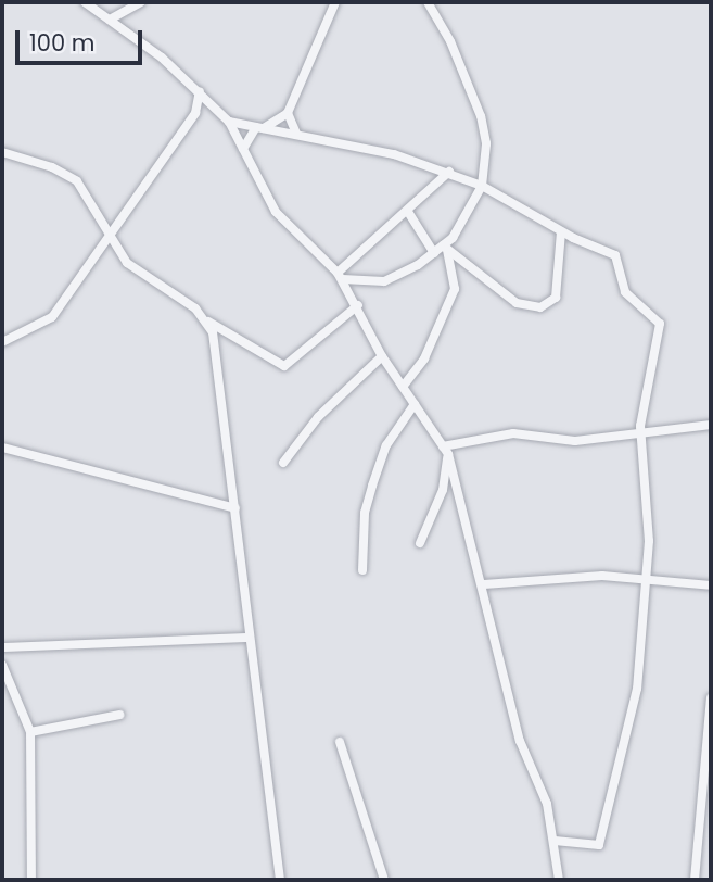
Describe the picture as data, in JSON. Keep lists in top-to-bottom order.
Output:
{
  "scale_bar": "100 m"
}
